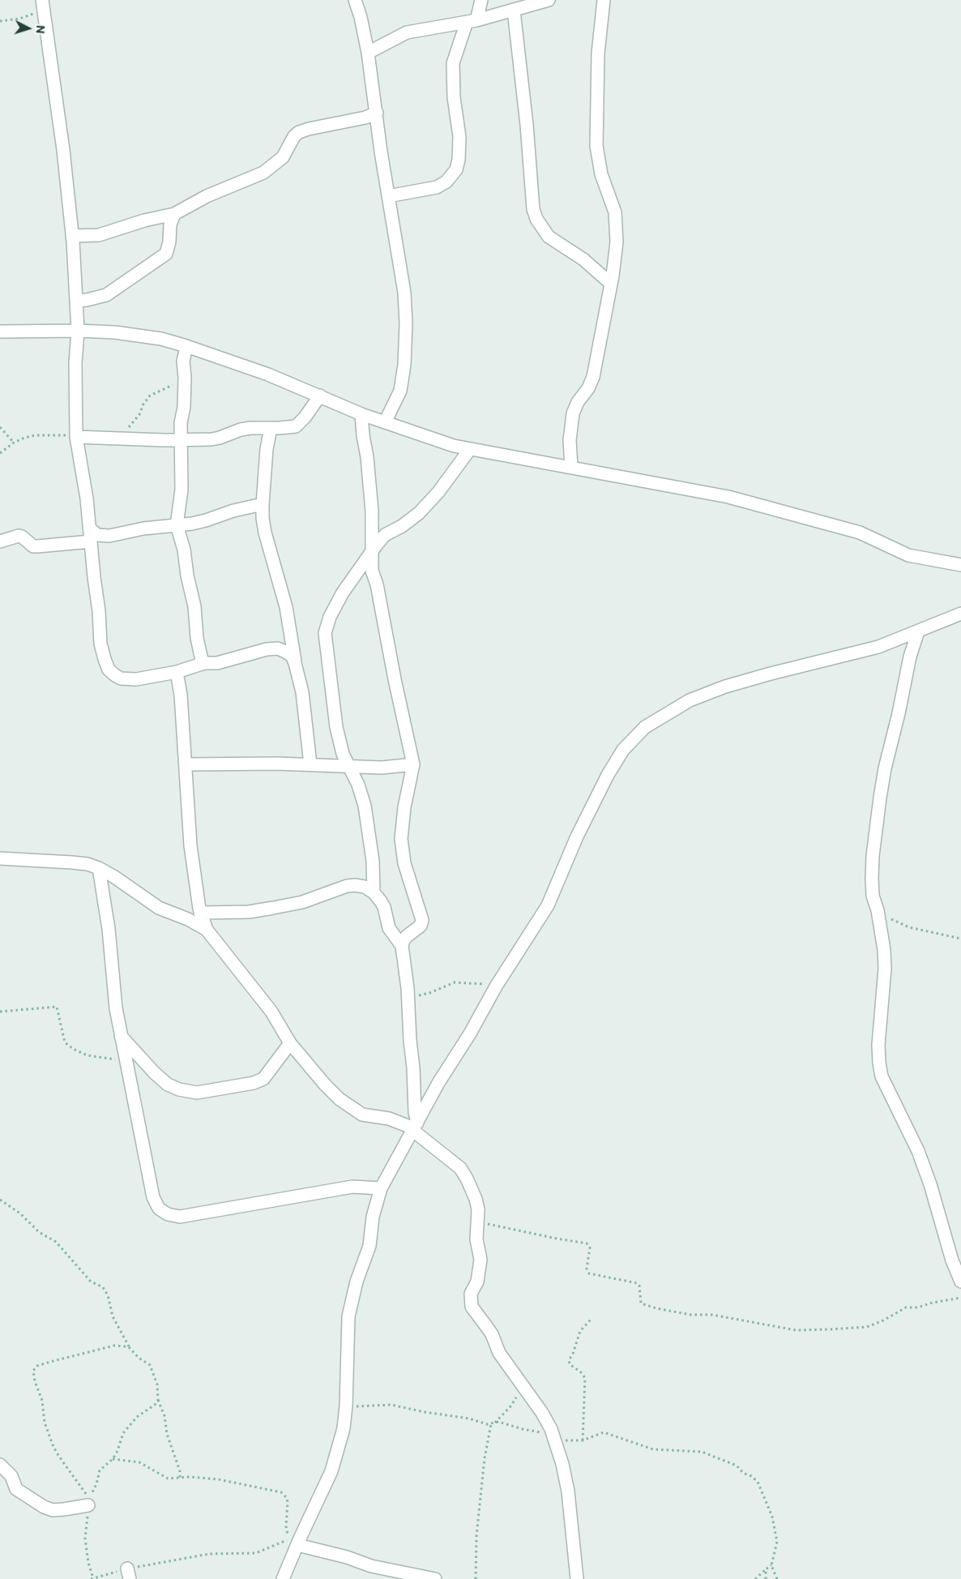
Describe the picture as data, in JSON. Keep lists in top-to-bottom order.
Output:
{
  "north": "right"
}
